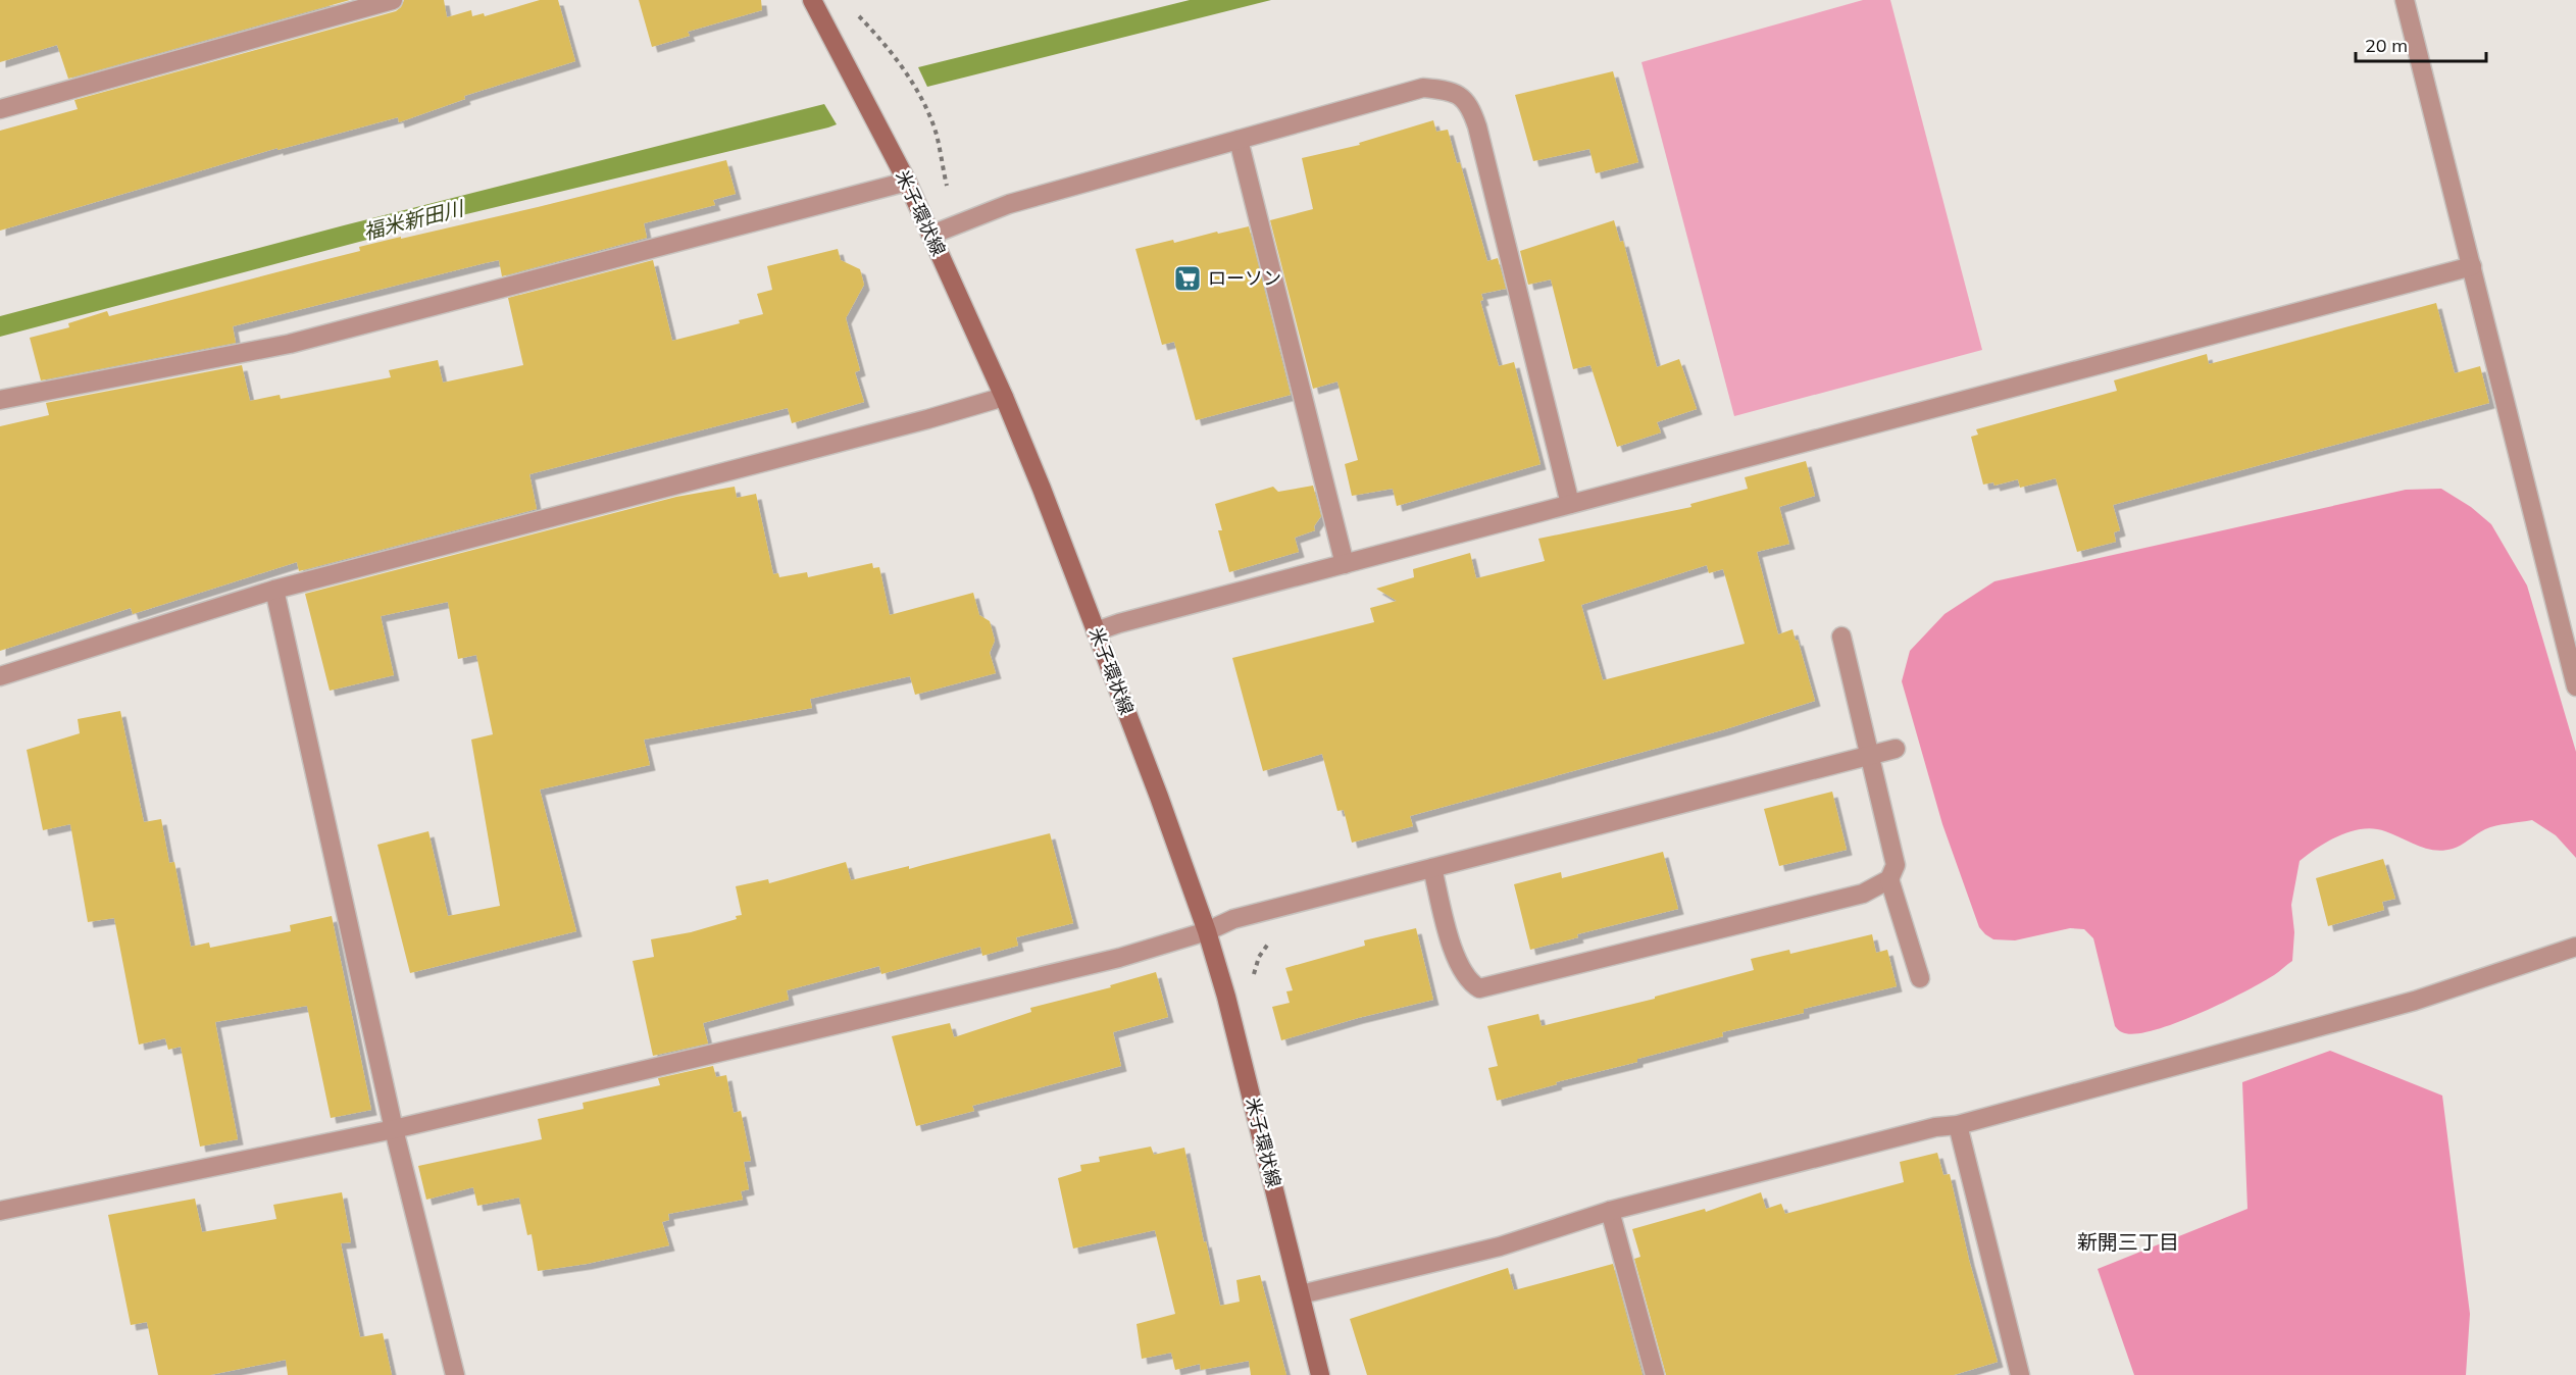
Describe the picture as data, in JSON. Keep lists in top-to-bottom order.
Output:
{
  "streets": {
    "main road": ["米子環状線"]
  },
  "districts": ["新開三丁目"],
  "water": ["福米新田川"],
  "places": {
    "supermarket": ["ローソン"]
  },
  "scale_bar": "20 m"
}
